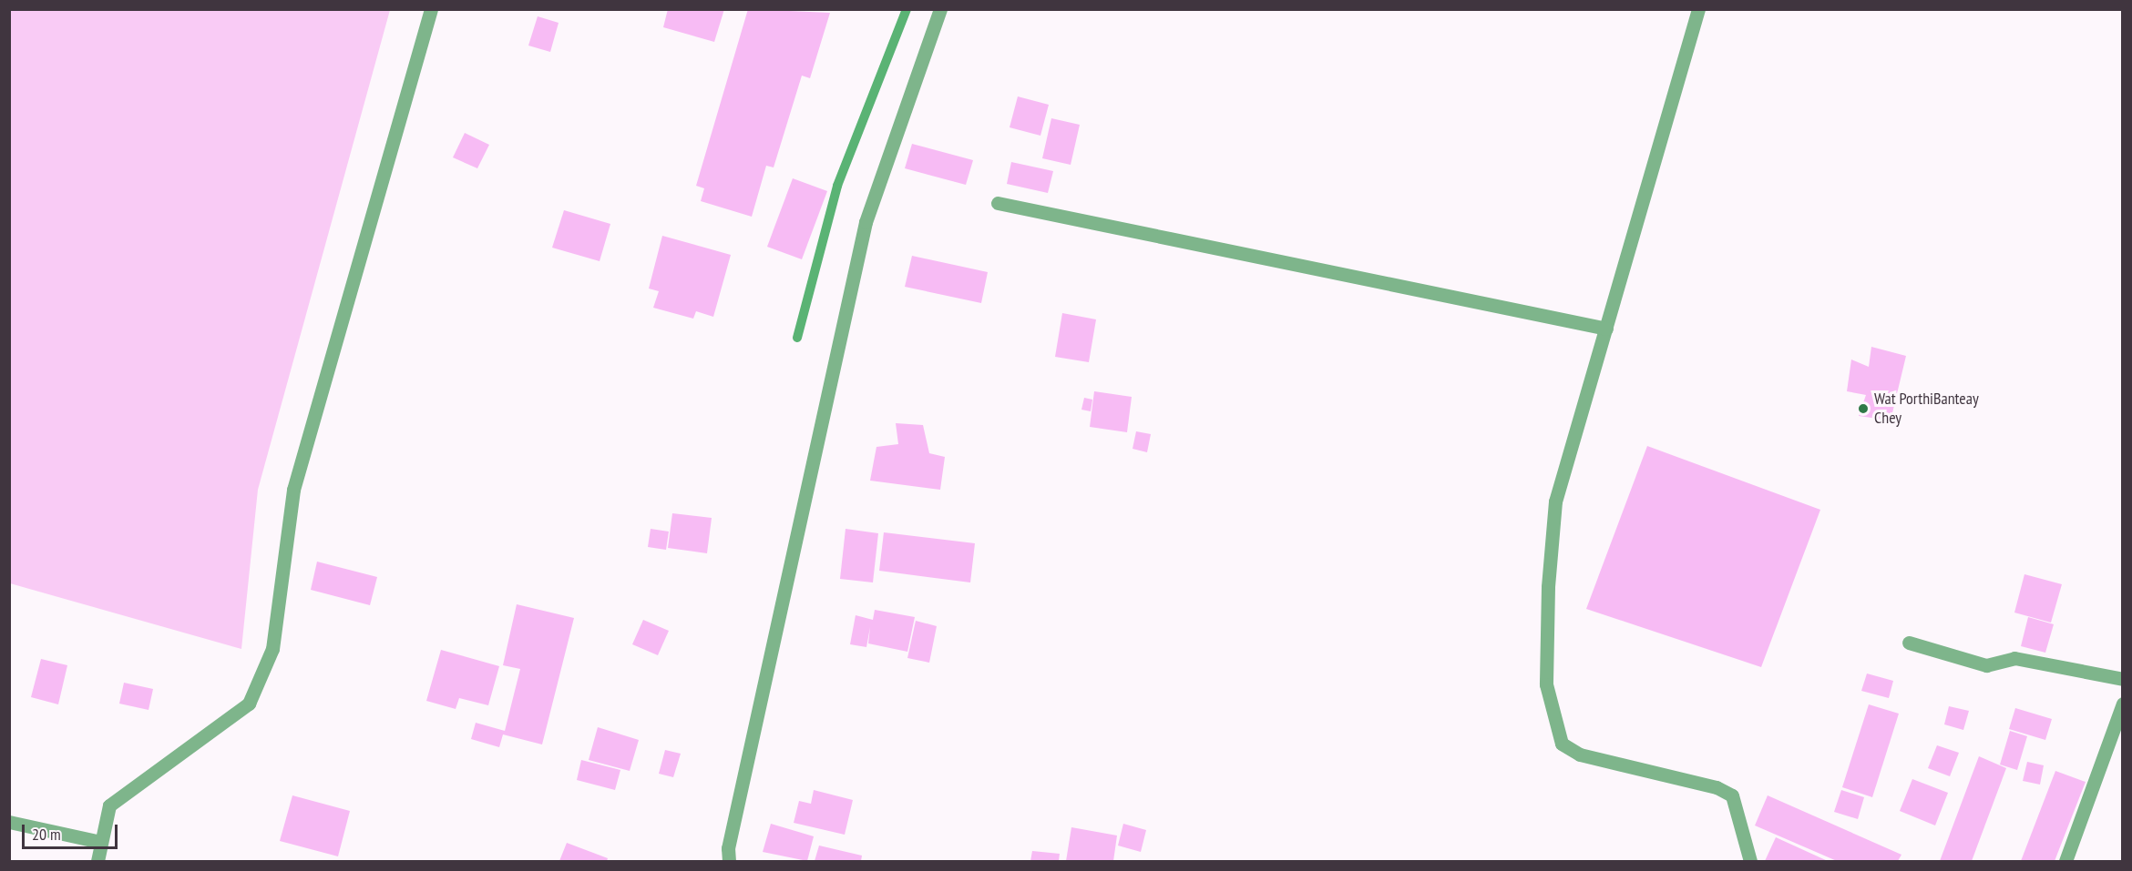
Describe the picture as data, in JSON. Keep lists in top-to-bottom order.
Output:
{
  "places": ["Wat PorthiBanteay Chey"],
  "scale_bar": "20 m"
}
